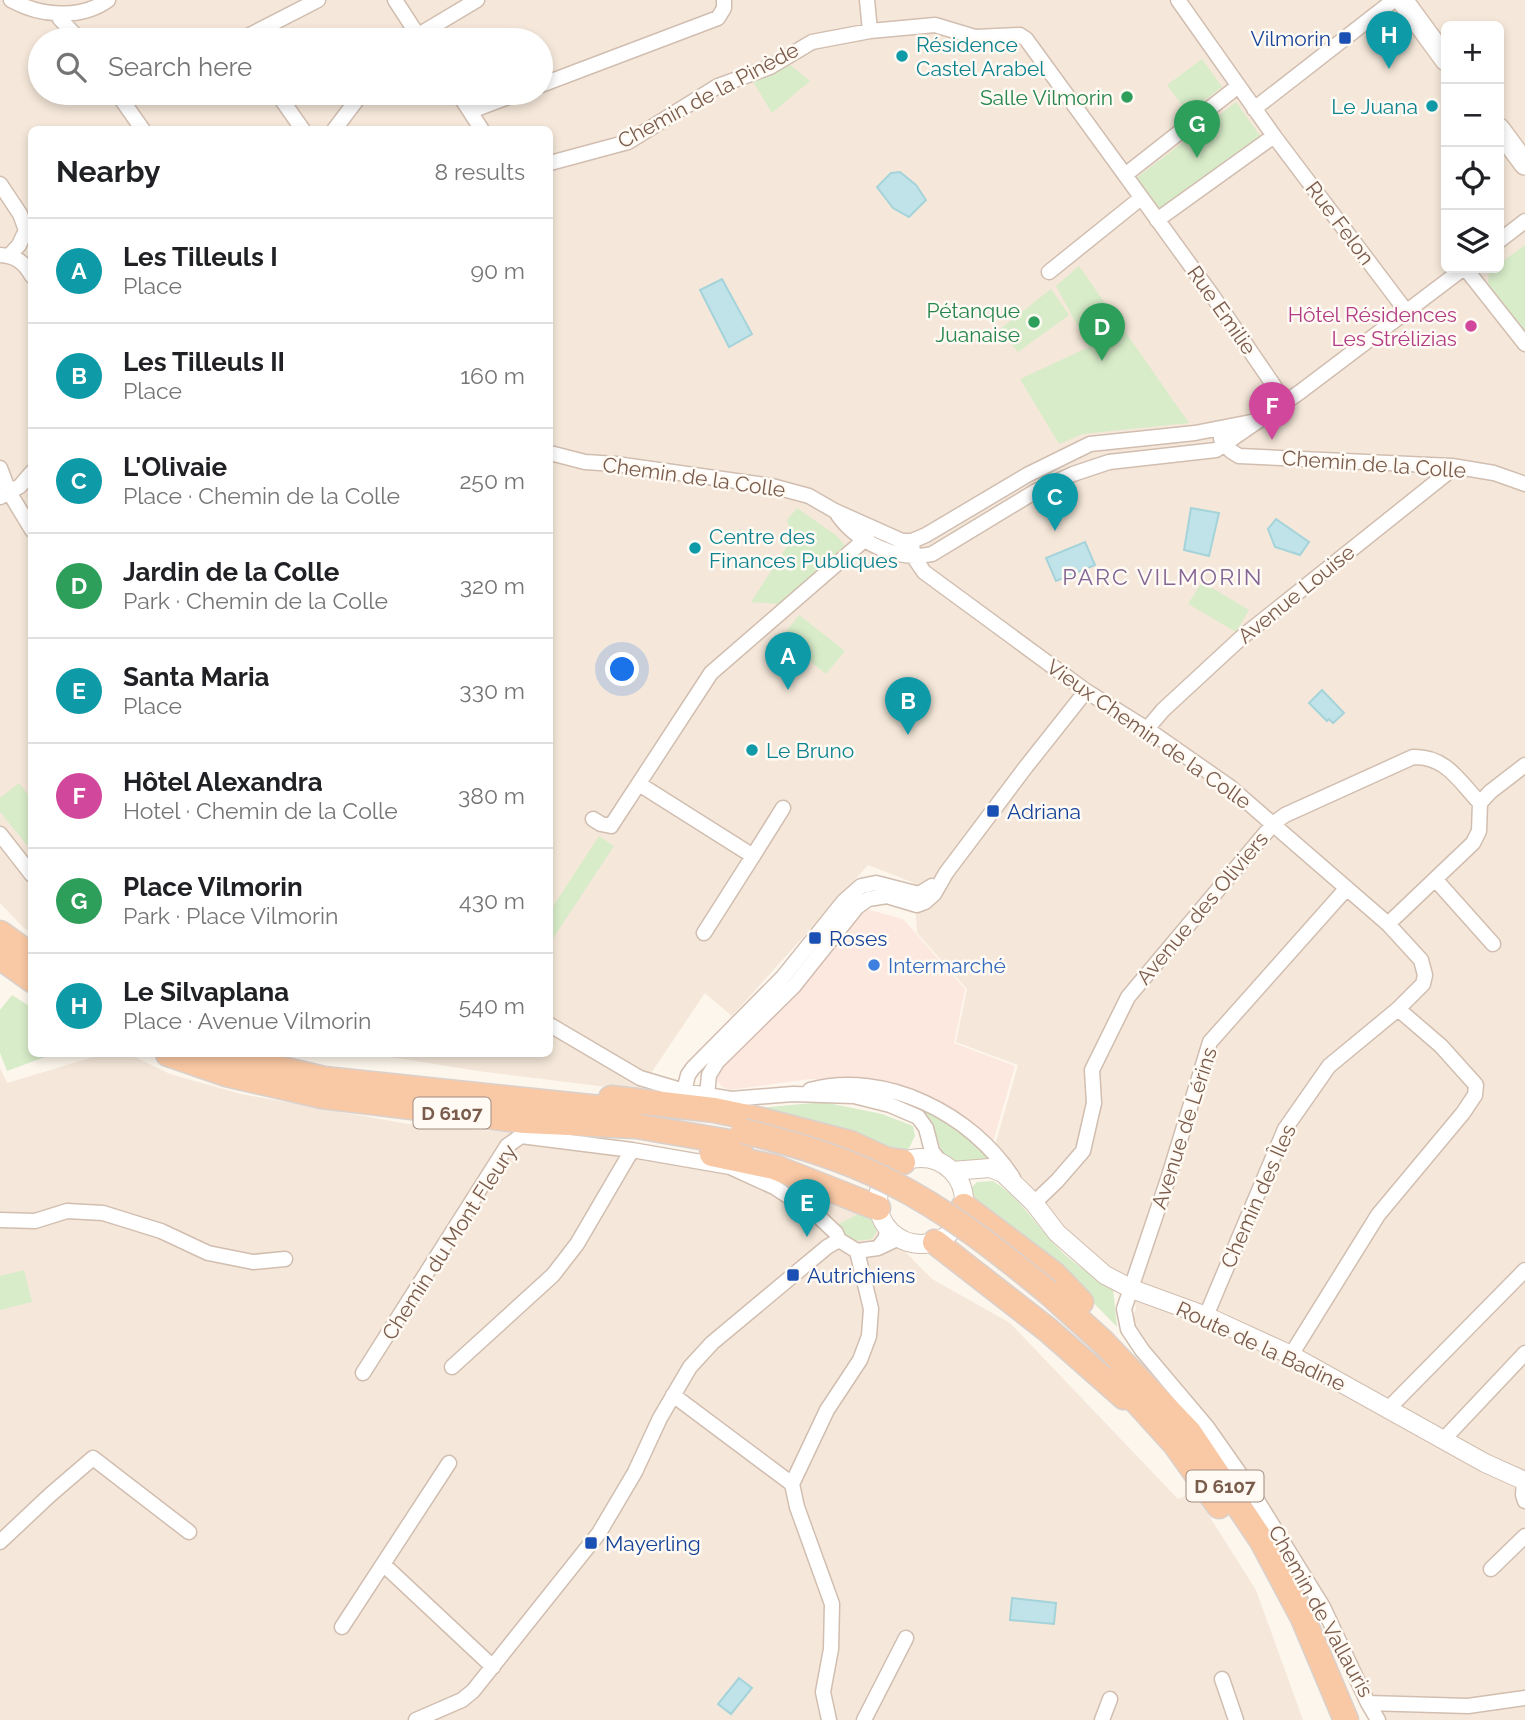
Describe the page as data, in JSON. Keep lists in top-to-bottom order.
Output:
{
  "streets": {
    "highway": ["D 6107"],
    "street": [
      "Chemin de la Pinède",
      "Rue Felon",
      "Rue Emilie",
      "Chemin de la Colle",
      "Avenue Louise",
      "Vieux Chemin de la Colle",
      "Avenue des Oliviers",
      "Avenue de Lérins",
      "Chemin des Îles",
      "Chemin du Mont Fleury",
      "Route de la Badine",
      "Chemin de Vallauris"
    ]
  },
  "crossings": [
    ["Chemin de la Pinède", "Rue Emilie"],
    ["Chemin de la Colle", "Avenue Louise"],
    ["Chemin de la Colle", "Vieux Chemin de la Colle"],
    ["Avenue Louise", "Vieux Chemin de la Colle"],
    ["Vieux Chemin de la Colle", "Avenue des Oliviers"],
    ["Vieux Chemin de la Colle", "Avenue de Lérins"],
    ["Vieux Chemin de la Colle", "Chemin des Îles"],
    ["Avenue des Oliviers", "Route de la Badine"],
    ["Avenue de Lérins", "Route de la Badine"],
    ["Avenue de Lérins", "Chemin de Vallauris"],
    ["Chemin des Îles", "Route de la Badine"],
    ["Route de la Badine", "Chemin de Vallauris"]
  ],
  "districts": ["PARC VILMORIN"],
  "places": {
    "transit": [
      "Vilmorin",
      "Adriana",
      "Roses",
      "Autrichiens",
      "Mayerling"
    ],
    "other": [
      "Résidence Castel Arabel",
      "Salle Vilmorin",
      "Le Juana",
      "Pétanque Juanaise",
      "Hôtel Résidences Les Strélizias",
      "Centre des Finances Publiques",
      "Le Bruno",
      "Intermarché"
    ]
  },
  "page": {
    "pins": [
      "H",
      "G",
      "D",
      "F",
      "C",
      "A",
      "B",
      "E"
    ],
    "map_buttons": ["+", "−"],
    "search": "Search here",
    "heading": ["Nearby", "8 results"],
    "list": [
      {
        "mark": "A",
        "name": "Les Tilleuls I",
        "note": "Place",
        "value": "90 m"
      },
      {
        "mark": "B",
        "name": "Les Tilleuls II",
        "note": "Place",
        "value": "160 m"
      },
      {
        "mark": "C",
        "name": "L'Olivaie",
        "note": "Place · Chemin de la Colle",
        "value": "250 m"
      },
      {
        "mark": "D",
        "name": "Jardin de la Colle",
        "note": "Park · Chemin de la Colle",
        "value": "320 m"
      },
      {
        "mark": "E",
        "name": "Santa Maria",
        "note": "Place",
        "value": "330 m"
      },
      {
        "mark": "F",
        "name": "Hôtel Alexandra",
        "note": "Hotel · Chemin de la Colle",
        "value": "380 m"
      },
      {
        "mark": "G",
        "name": "Place Vilmorin",
        "note": "Park · Place Vilmorin",
        "value": "430 m"
      },
      {
        "mark": "H",
        "name": "Le Silvaplana",
        "note": "Place · Avenue Vilmorin",
        "value": "540 m"
      }
    ]
  }
}
